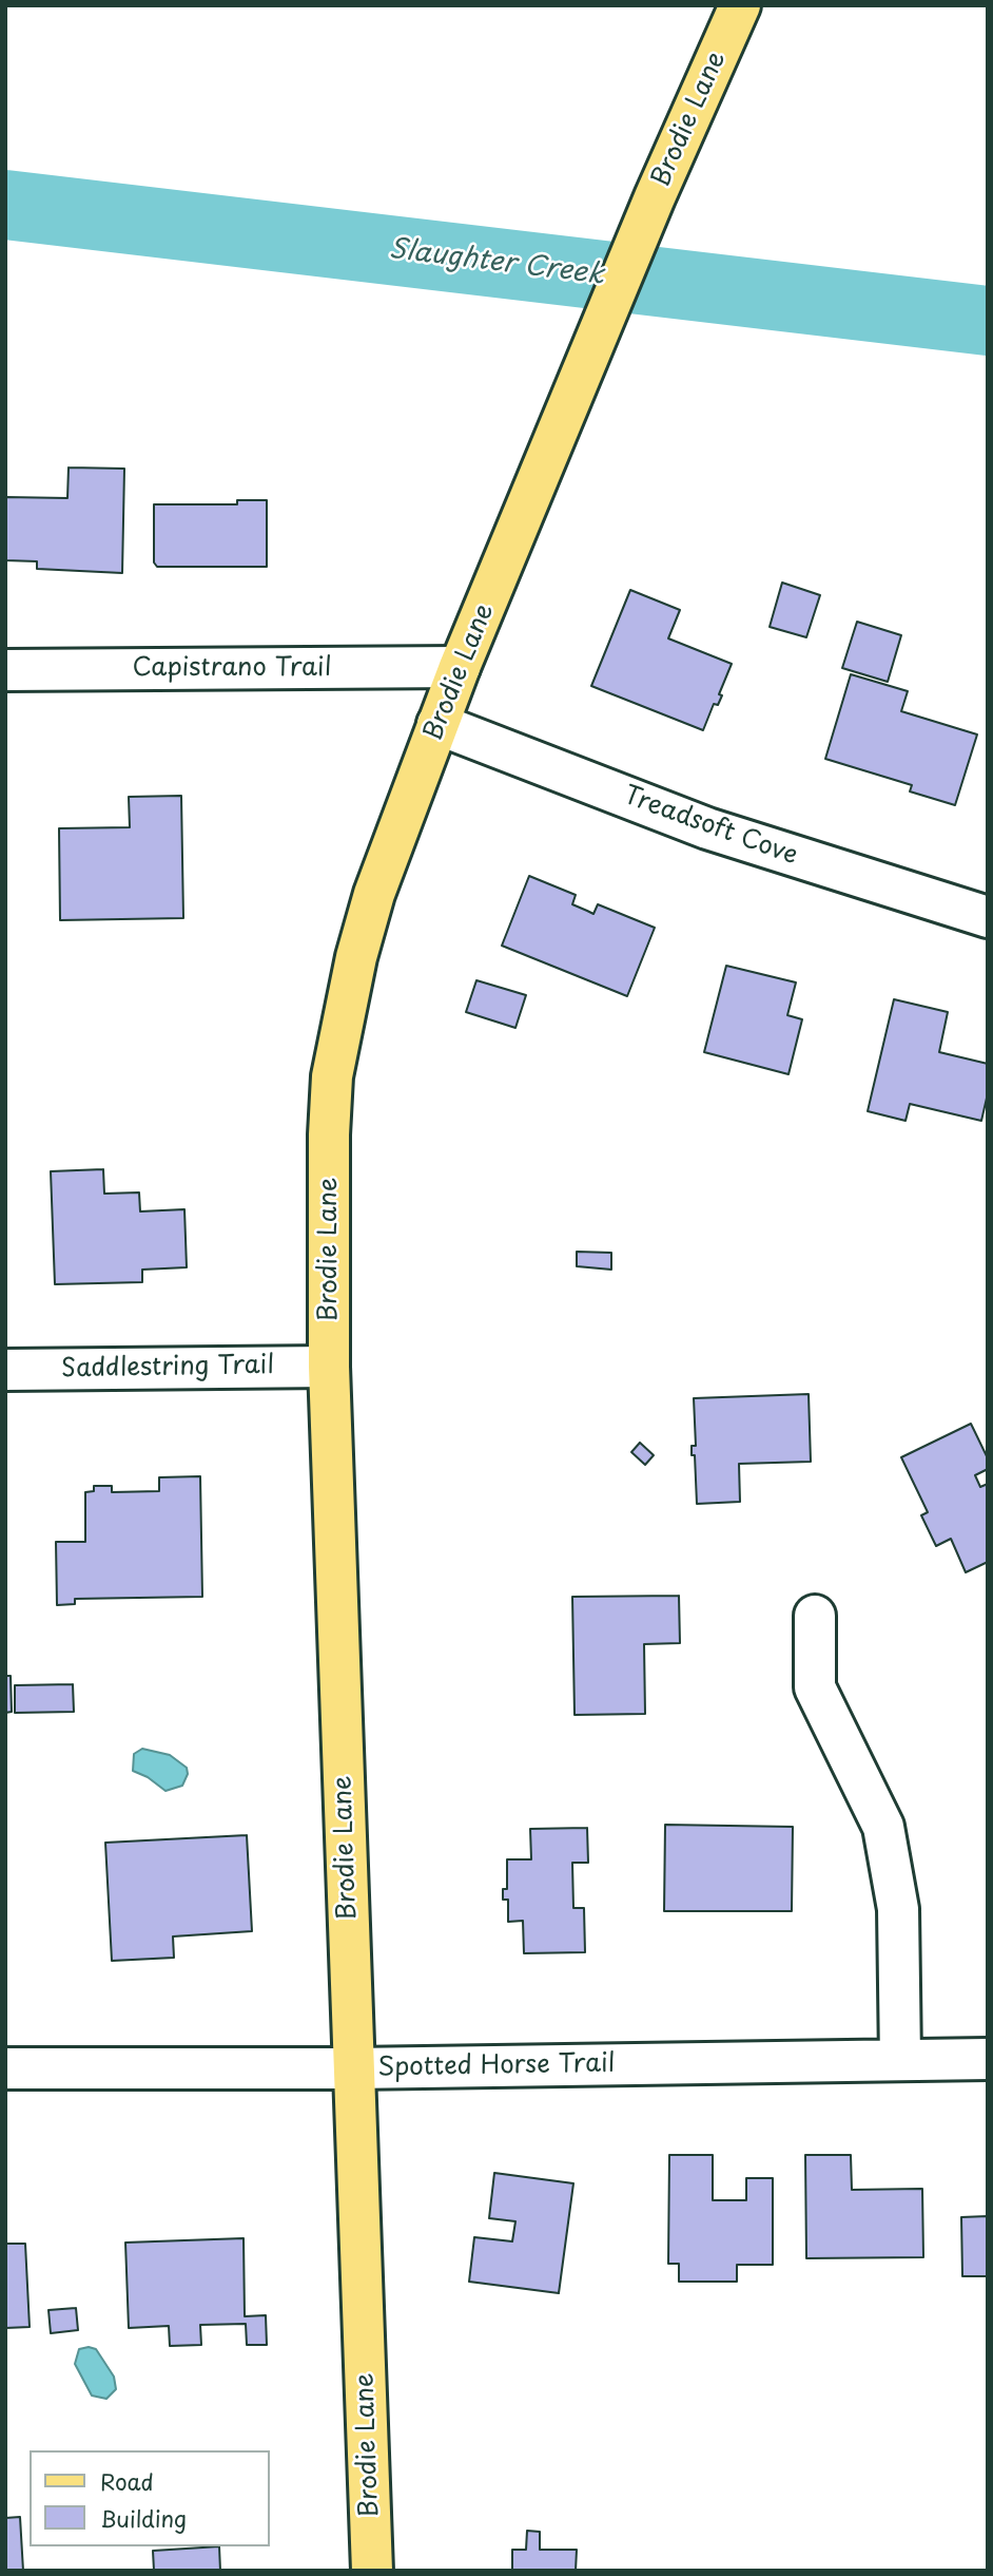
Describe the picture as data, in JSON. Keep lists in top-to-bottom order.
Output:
{
  "streets": {
    "main road": ["Brodie Lane"],
    "street": [
      "Capistrano Trail",
      "Treadsoft Cove",
      "Saddlestring Trail",
      "Spotted Horse Trail"
    ]
  },
  "crossings": [
    ["Brodie Lane", "Capistrano Trail"],
    ["Brodie Lane", "Treadsoft Cove"],
    ["Brodie Lane", "Saddlestring Trail"],
    ["Brodie Lane", "Spotted Horse Trail"]
  ],
  "water": ["Slaughter Creek"],
  "legend": ["Road", "Building"]
}
